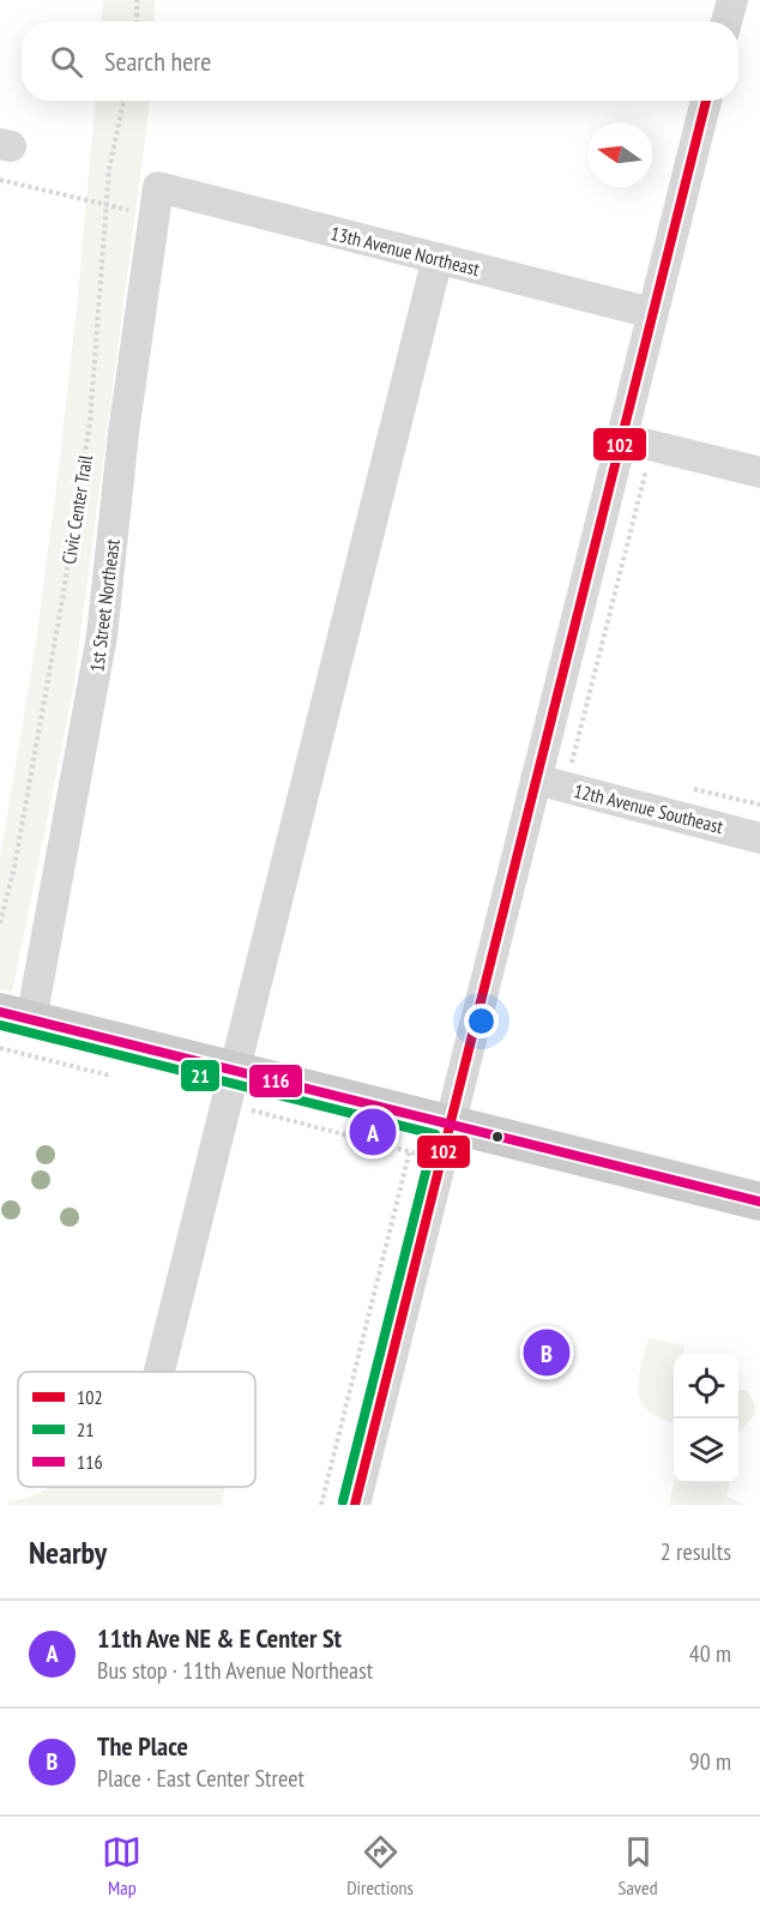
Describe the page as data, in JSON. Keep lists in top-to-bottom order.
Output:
{
  "streets": {
    "street": ["13th Avenue Northeast", "1st Street Northeast", "12th Avenue Southeast"],
    "path": ["Civic Center Trail"]
  },
  "crossings": [
    ["13th Avenue Northeast", "1st Street Northeast"]
  ],
  "lines": ["transit line 102", "transit line 116", "transit line 21"],
  "legend": ["102", "21", "116"],
  "north": "left",
  "page": {
    "search": "Search here",
    "pins": ["A", "B"],
    "heading": ["Nearby", "2 results"],
    "list": [
      {
        "mark": "A",
        "name": "11th Ave NE & E Center St",
        "note": "Bus stop · 11th Avenue Northeast",
        "value": "40 m"
      },
      {
        "mark": "B",
        "name": "The Place",
        "note": "Place · East Center Street",
        "value": "90 m"
      }
    ],
    "nav": ["Map", "Directions", "Saved"]
  }
}
